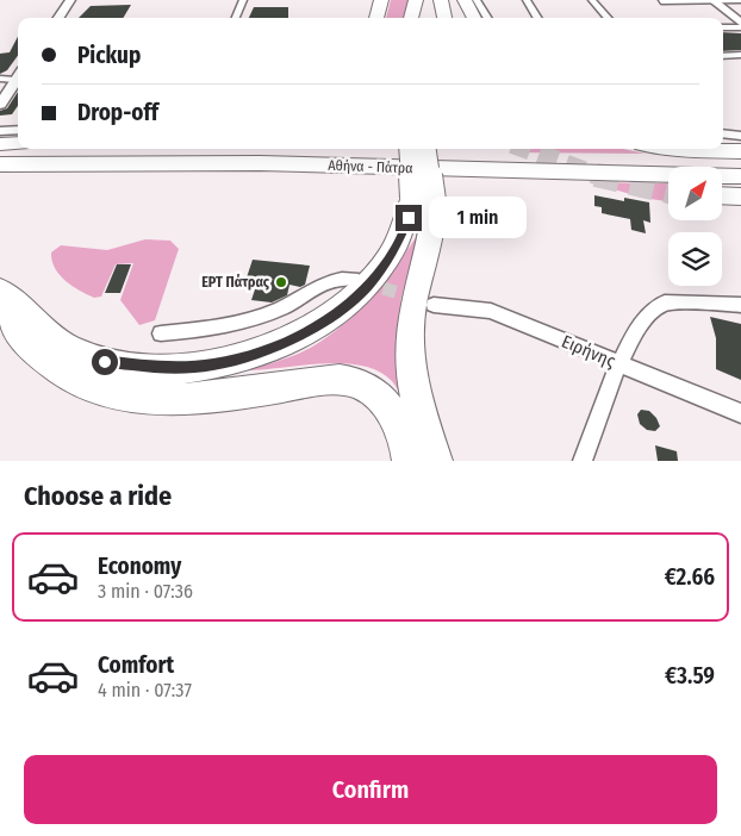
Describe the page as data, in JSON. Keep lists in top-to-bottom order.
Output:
{
  "streets": {
    "highway": ["Αθήνα - Πάτρα"],
    "street": ["Ειρήνης"]
  },
  "places": ["ΕΡΤ Πάτρας"],
  "north": "top right",
  "page": {
    "banner": ["Pickup", "Drop-off"],
    "bubble": "1 min",
    "heading": "Choose a ride",
    "list": [
      {
        "name": "Economy",
        "note": "3 min · 07:36",
        "value": "€2.66"
      },
      {
        "name": "Comfort",
        "note": "4 min · 07:37",
        "value": "€3.59"
      }
    ],
    "buttons": "Confirm"
  }
}
